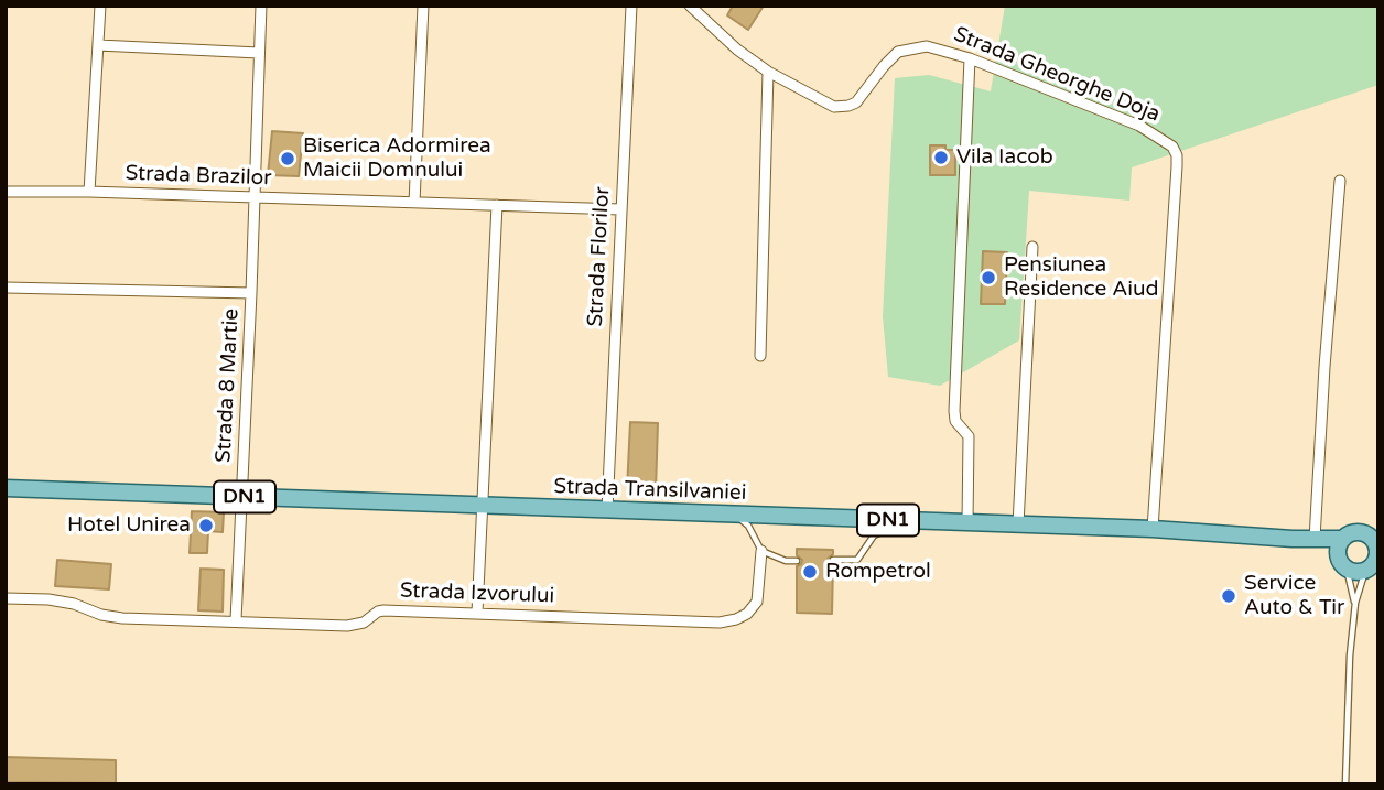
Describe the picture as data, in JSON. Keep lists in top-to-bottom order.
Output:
{
  "streets": {
    "main road": ["Strada Transilvaniei", "DN1"],
    "street": [
      "Strada Gheorghe Doja",
      "Strada Brazilor",
      "Strada Florilor",
      "Strada 8 Martie",
      "Strada Izvorului"
    ]
  },
  "crossings": [
    ["Strada Gheorghe Doja", "Strada Transilvaniei"],
    ["Strada Brazilor", "Strada Florilor"],
    ["Strada Brazilor", "Strada 8 Martie"],
    ["Strada Florilor", "Strada Transilvaniei"],
    ["Strada 8 Martie", "Strada Transilvaniei"],
    ["Strada 8 Martie", "Strada Izvorului"]
  ],
  "places": [
    "Vila Iacob",
    "Biserica Adormirea Maicii Domnului",
    "Pensiunea Residence Aiud",
    "Hotel Unirea",
    "Rompetrol",
    "Service Auto & Tir"
  ]
}
